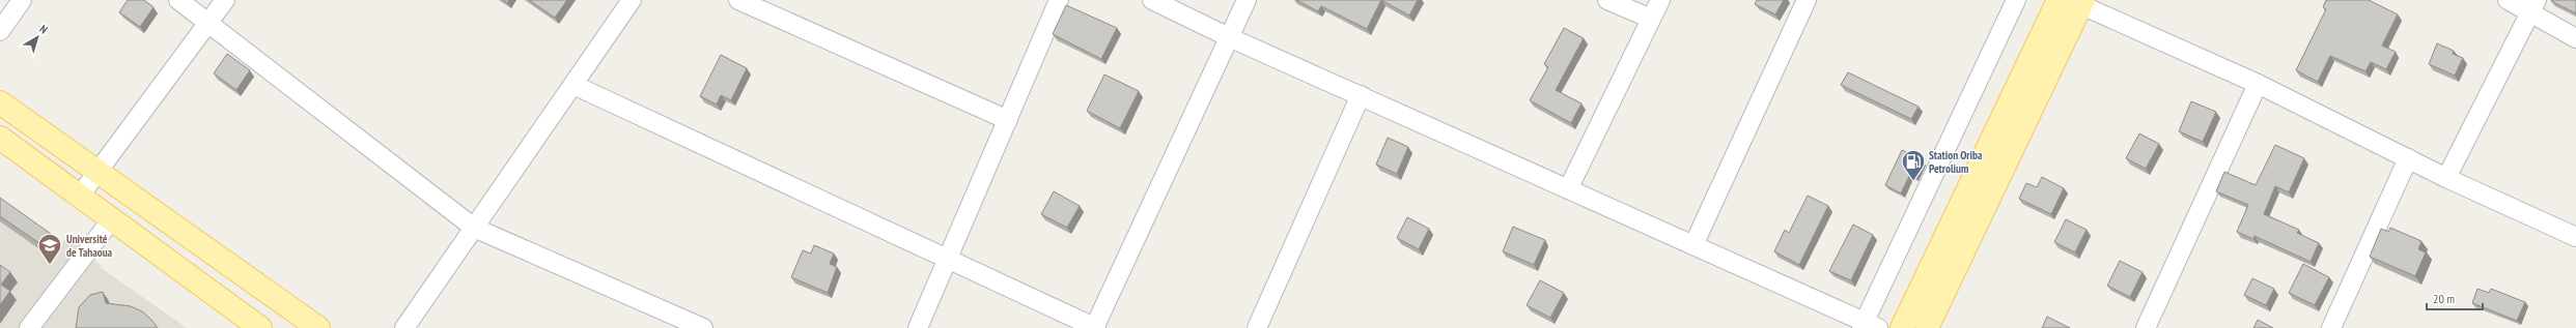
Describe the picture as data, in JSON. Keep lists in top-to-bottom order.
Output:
{
  "places": {
    "fuel station": ["Station Oriba Petrolium"],
    "school or university": ["Université de Tahaoua"]
  },
  "scale_bar": "20 m",
  "north": "top right"
}
